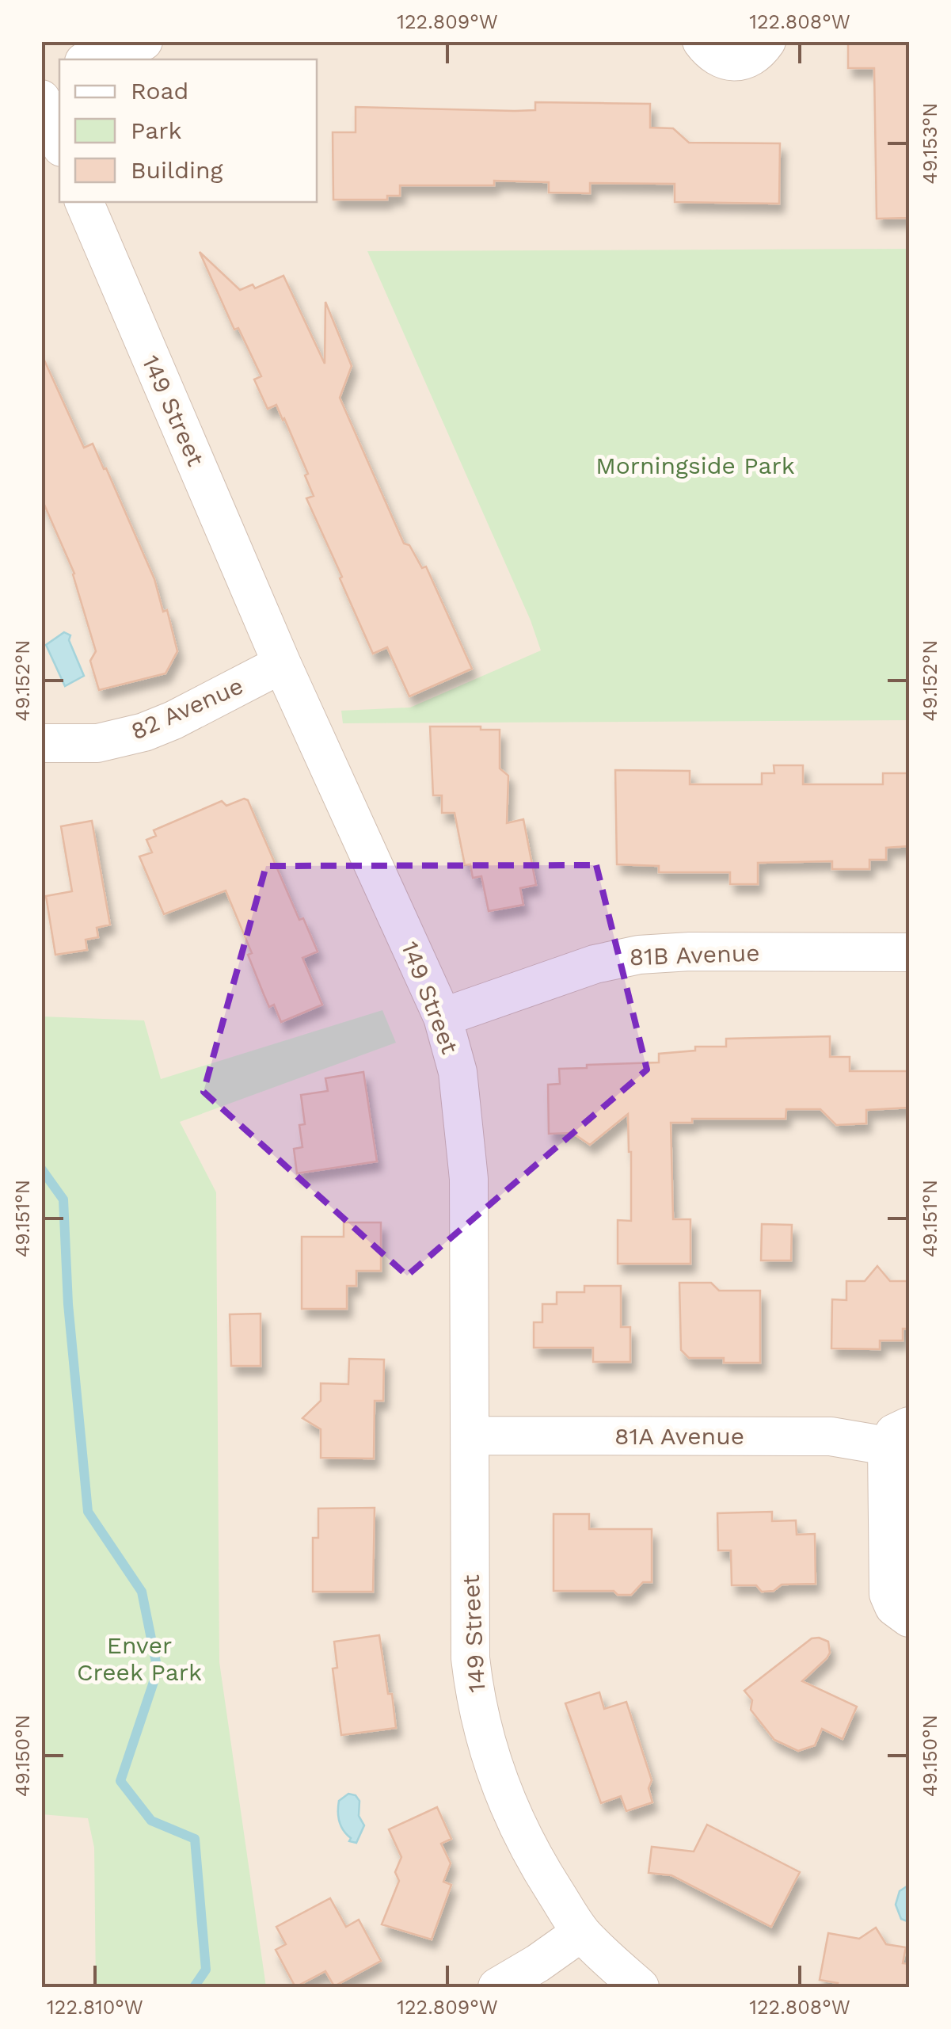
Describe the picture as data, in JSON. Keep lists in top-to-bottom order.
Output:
{
  "streets": {
    "street": [
      "149 Street",
      "82 Avenue",
      "81B Avenue",
      "81A Avenue"
    ]
  },
  "crossings": [
    ["149 Street", "82 Avenue"],
    ["149 Street", "81B Avenue"],
    ["149 Street", "81A Avenue"]
  ],
  "parks": ["Morningside Park", "Enver Creek Park"],
  "legend": ["Road", "Park", "Building"],
  "coordinates": [
    "122.809°W",
    "122.808°W",
    "49.153°N",
    "49.152°N",
    "49.151°N",
    "49.150°N",
    "122.810°W"
  ]
}
